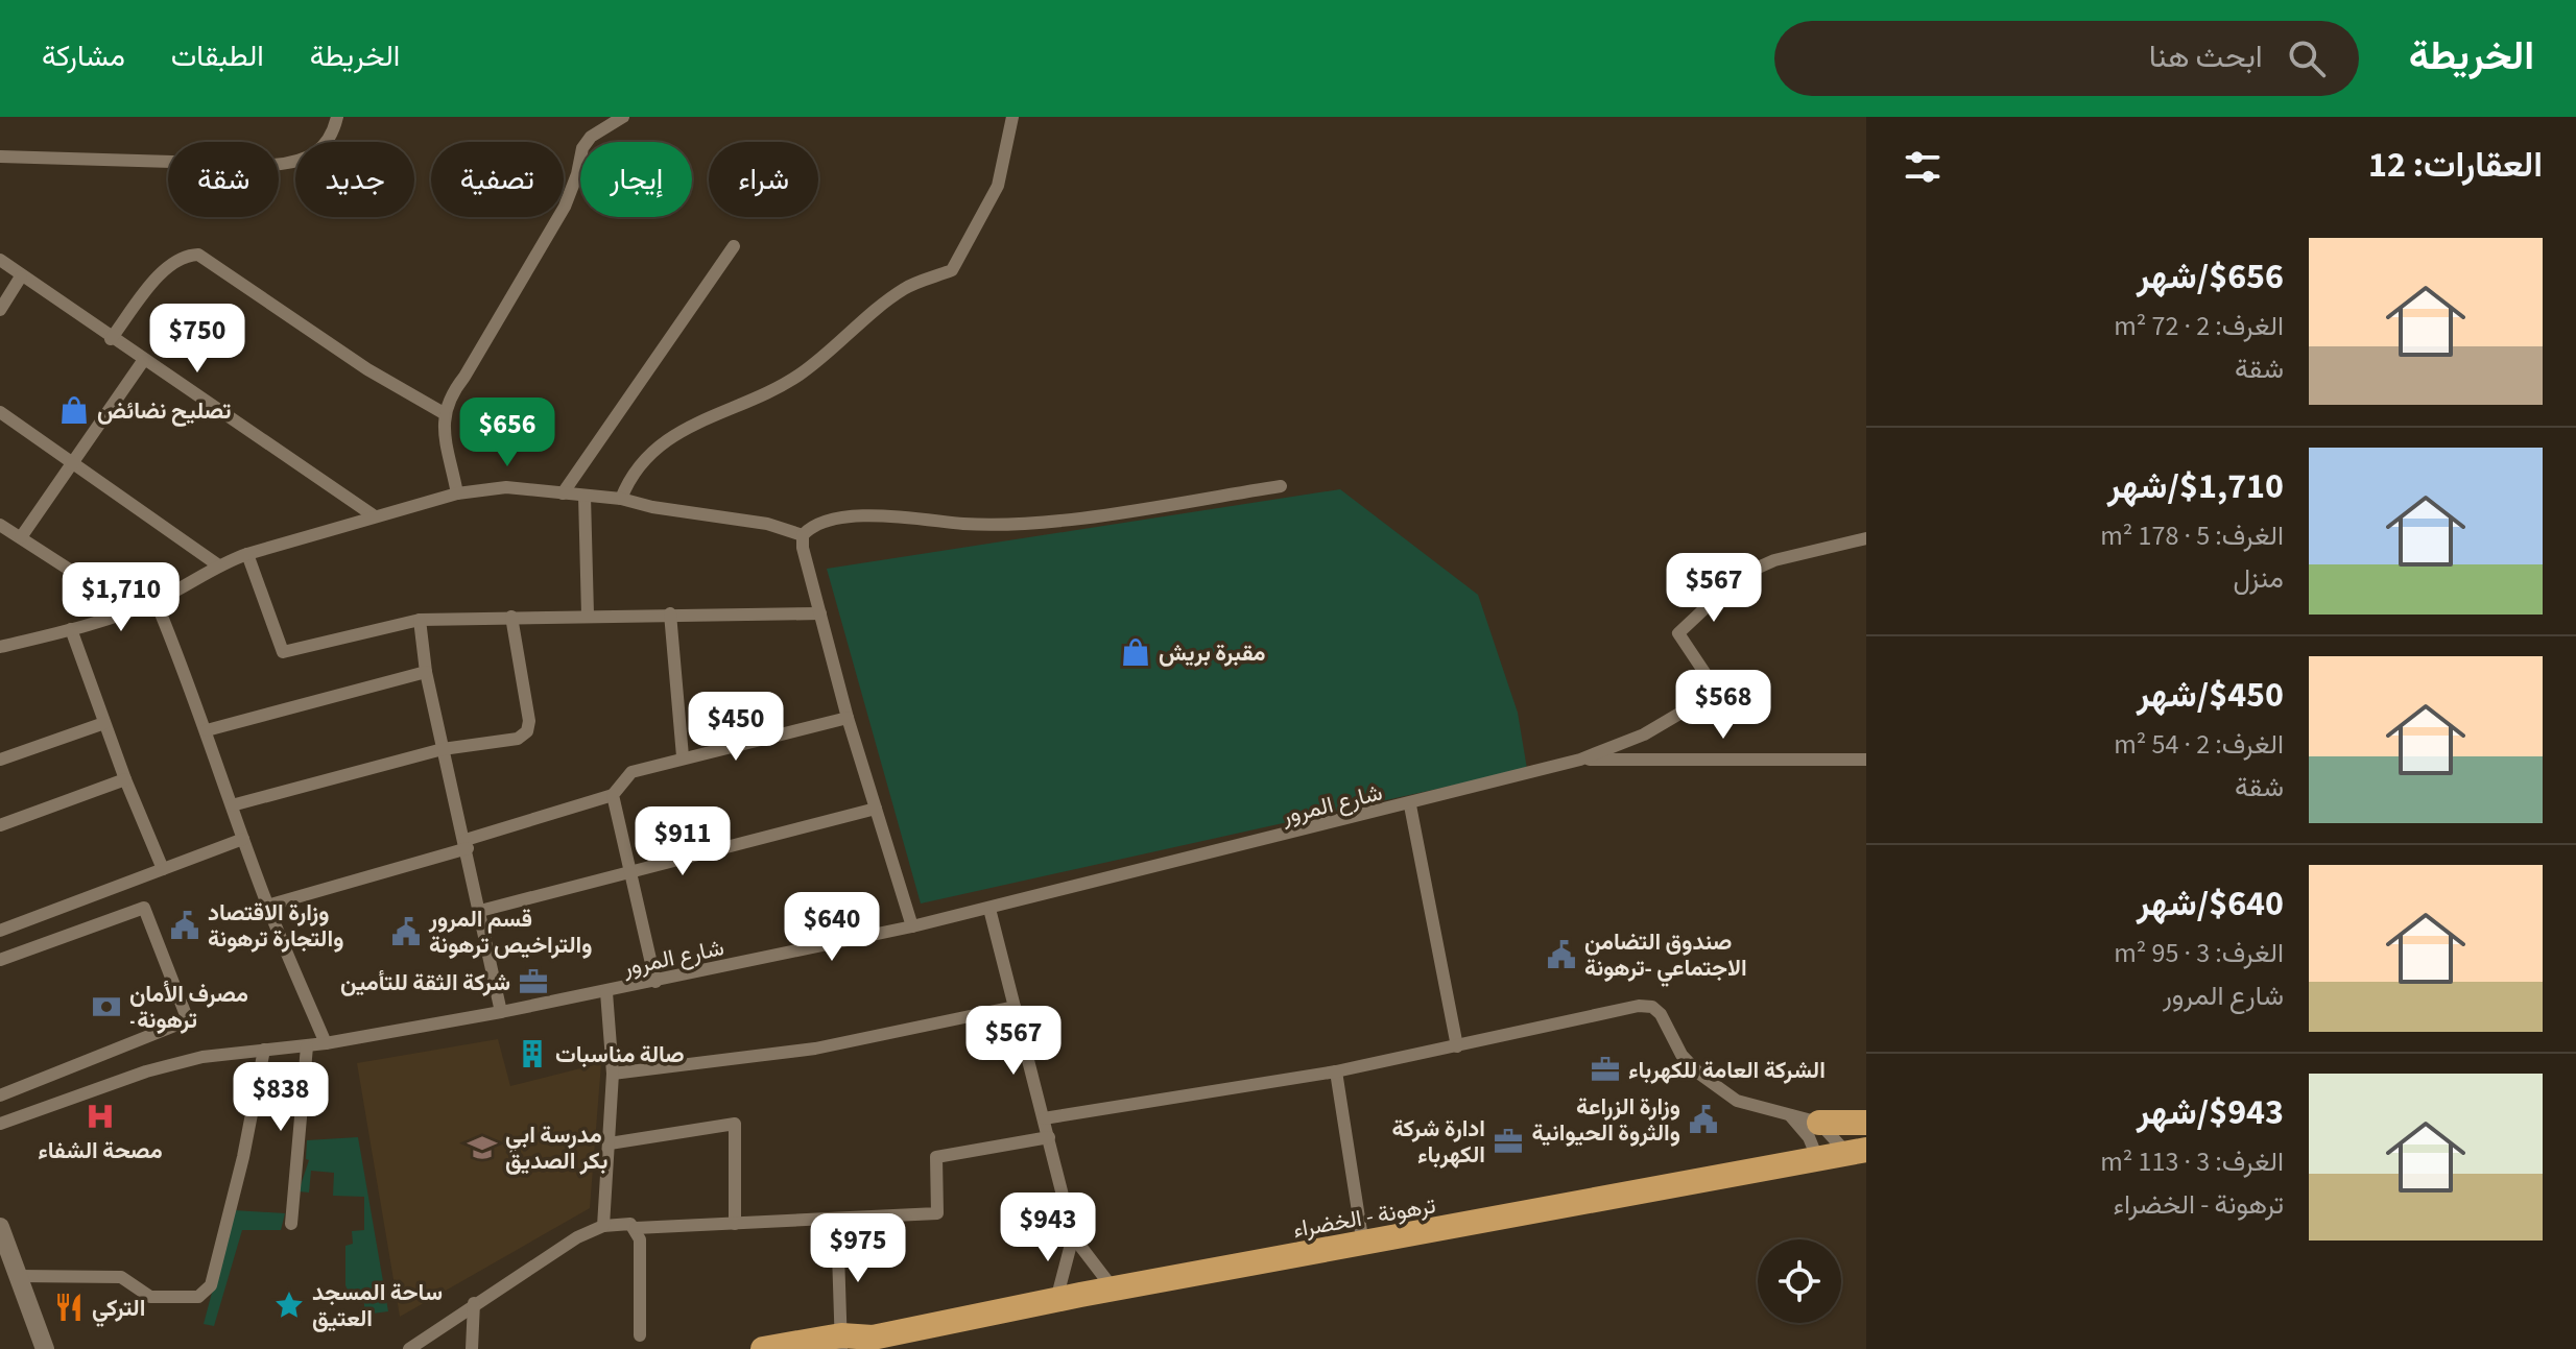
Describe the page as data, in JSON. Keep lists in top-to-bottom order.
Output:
{
  "streets": {
    "highway": ["ترهونة - الخضراء"],
    "street": ["شارع المرور"]
  },
  "places": {
    "shop": ["تصليح نضائض", "مقبرة بريش"],
    "public building": [
      "وزارة الاقتصاد والتجارة ترهونة",
      "قسم المرور والتراخيص ترهونة",
      "صندوق التضامن الاجتماعي -ترهونة",
      "وزارة الزراعة والثروة الحيوانية"
    ],
    "office": ["شركة الثقة للتأمين", "الشركة العامة للكهرباء", "ادارة شركة الكهرباء"],
    "bank": ["مصرف الأمان -ترهونة"],
    "building": ["صالة مناسبات"],
    "hospital": ["مصحة الشفاء"],
    "school or university": ["مدرسة ابي بكر الصديق"],
    "place": ["ساحة المسجد العتيق"],
    "restaurant": ["التركي"]
  },
  "page": {
    "header": "الخريطة",
    "search": "ابحث هنا",
    "nav": ["الخريطة", "الطبقات", "مشاركة"],
    "heading": "العقارات: 12",
    "chip": [
      "شراء",
      "إيجار",
      "تصفية",
      "جديد",
      "شقة"
    ],
    "list": [
      {
        "name": "$656/شهر",
        "note": "الغرف: 2 · 72 m² · شقة"
      },
      {
        "name": "$1,710/شهر",
        "note": "الغرف: 5 · 178 m² · منزل"
      },
      {
        "name": "$450/شهر",
        "note": "الغرف: 2 · 54 m² · شقة"
      },
      {
        "name": "$640/شهر",
        "note": "الغرف: 3 · 95 m² · شارع المرور"
      },
      {
        "name": "$943/شهر",
        "note": "الغرف: 3 · 113 m² · ترهونة - الخضراء"
      }
    ],
    "price": [
      "$750",
      "$656",
      "$567",
      "$1,710",
      "$568",
      "$450",
      "$911",
      "$640",
      "$567",
      "$838",
      "$943",
      "$975"
    ]
  }
}
